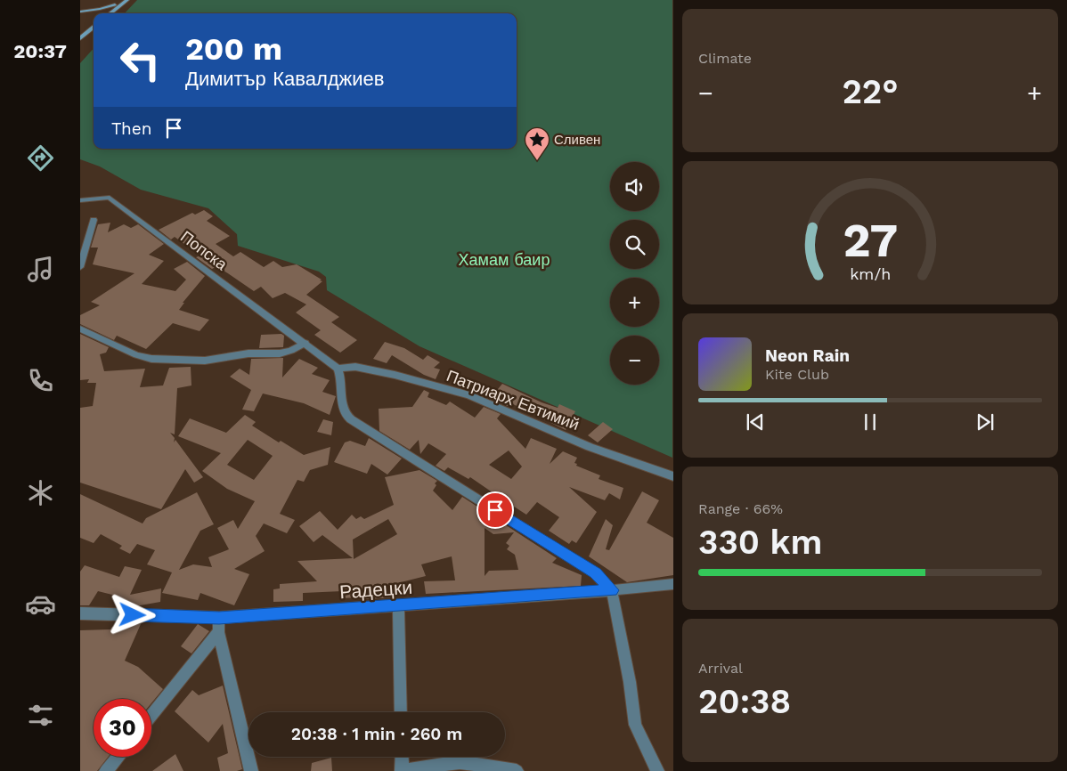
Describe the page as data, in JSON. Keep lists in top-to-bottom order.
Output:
{
  "streets": {
    "street": ["Попска", "Патриарх Евтимий", "Радецки"]
  },
  "crossings": [
    ["Попска", "Патриарх Евтимий"]
  ],
  "parks": ["Хамам баир"],
  "places": {
    "place": ["Сливен"]
  },
  "page": {
    "tabs": "20:37",
    "tile": [
      "Climate",
      ["Range · 66%", "330 km"],
      ["Arrival", "20:38"]
    ],
    "turn": ["200 m", "Димитър Кавалджиев"],
    "heat": ["−", "22°", "+"],
    "then": "Then",
    "map_buttons": ["+", "−"],
    "song": ["Neon Rain", "Kite Club"],
    "limit": "30",
    "trip": "20:38 · 1 min · 260 m",
    "gauge": ["27", "km/h"]
  }
}
